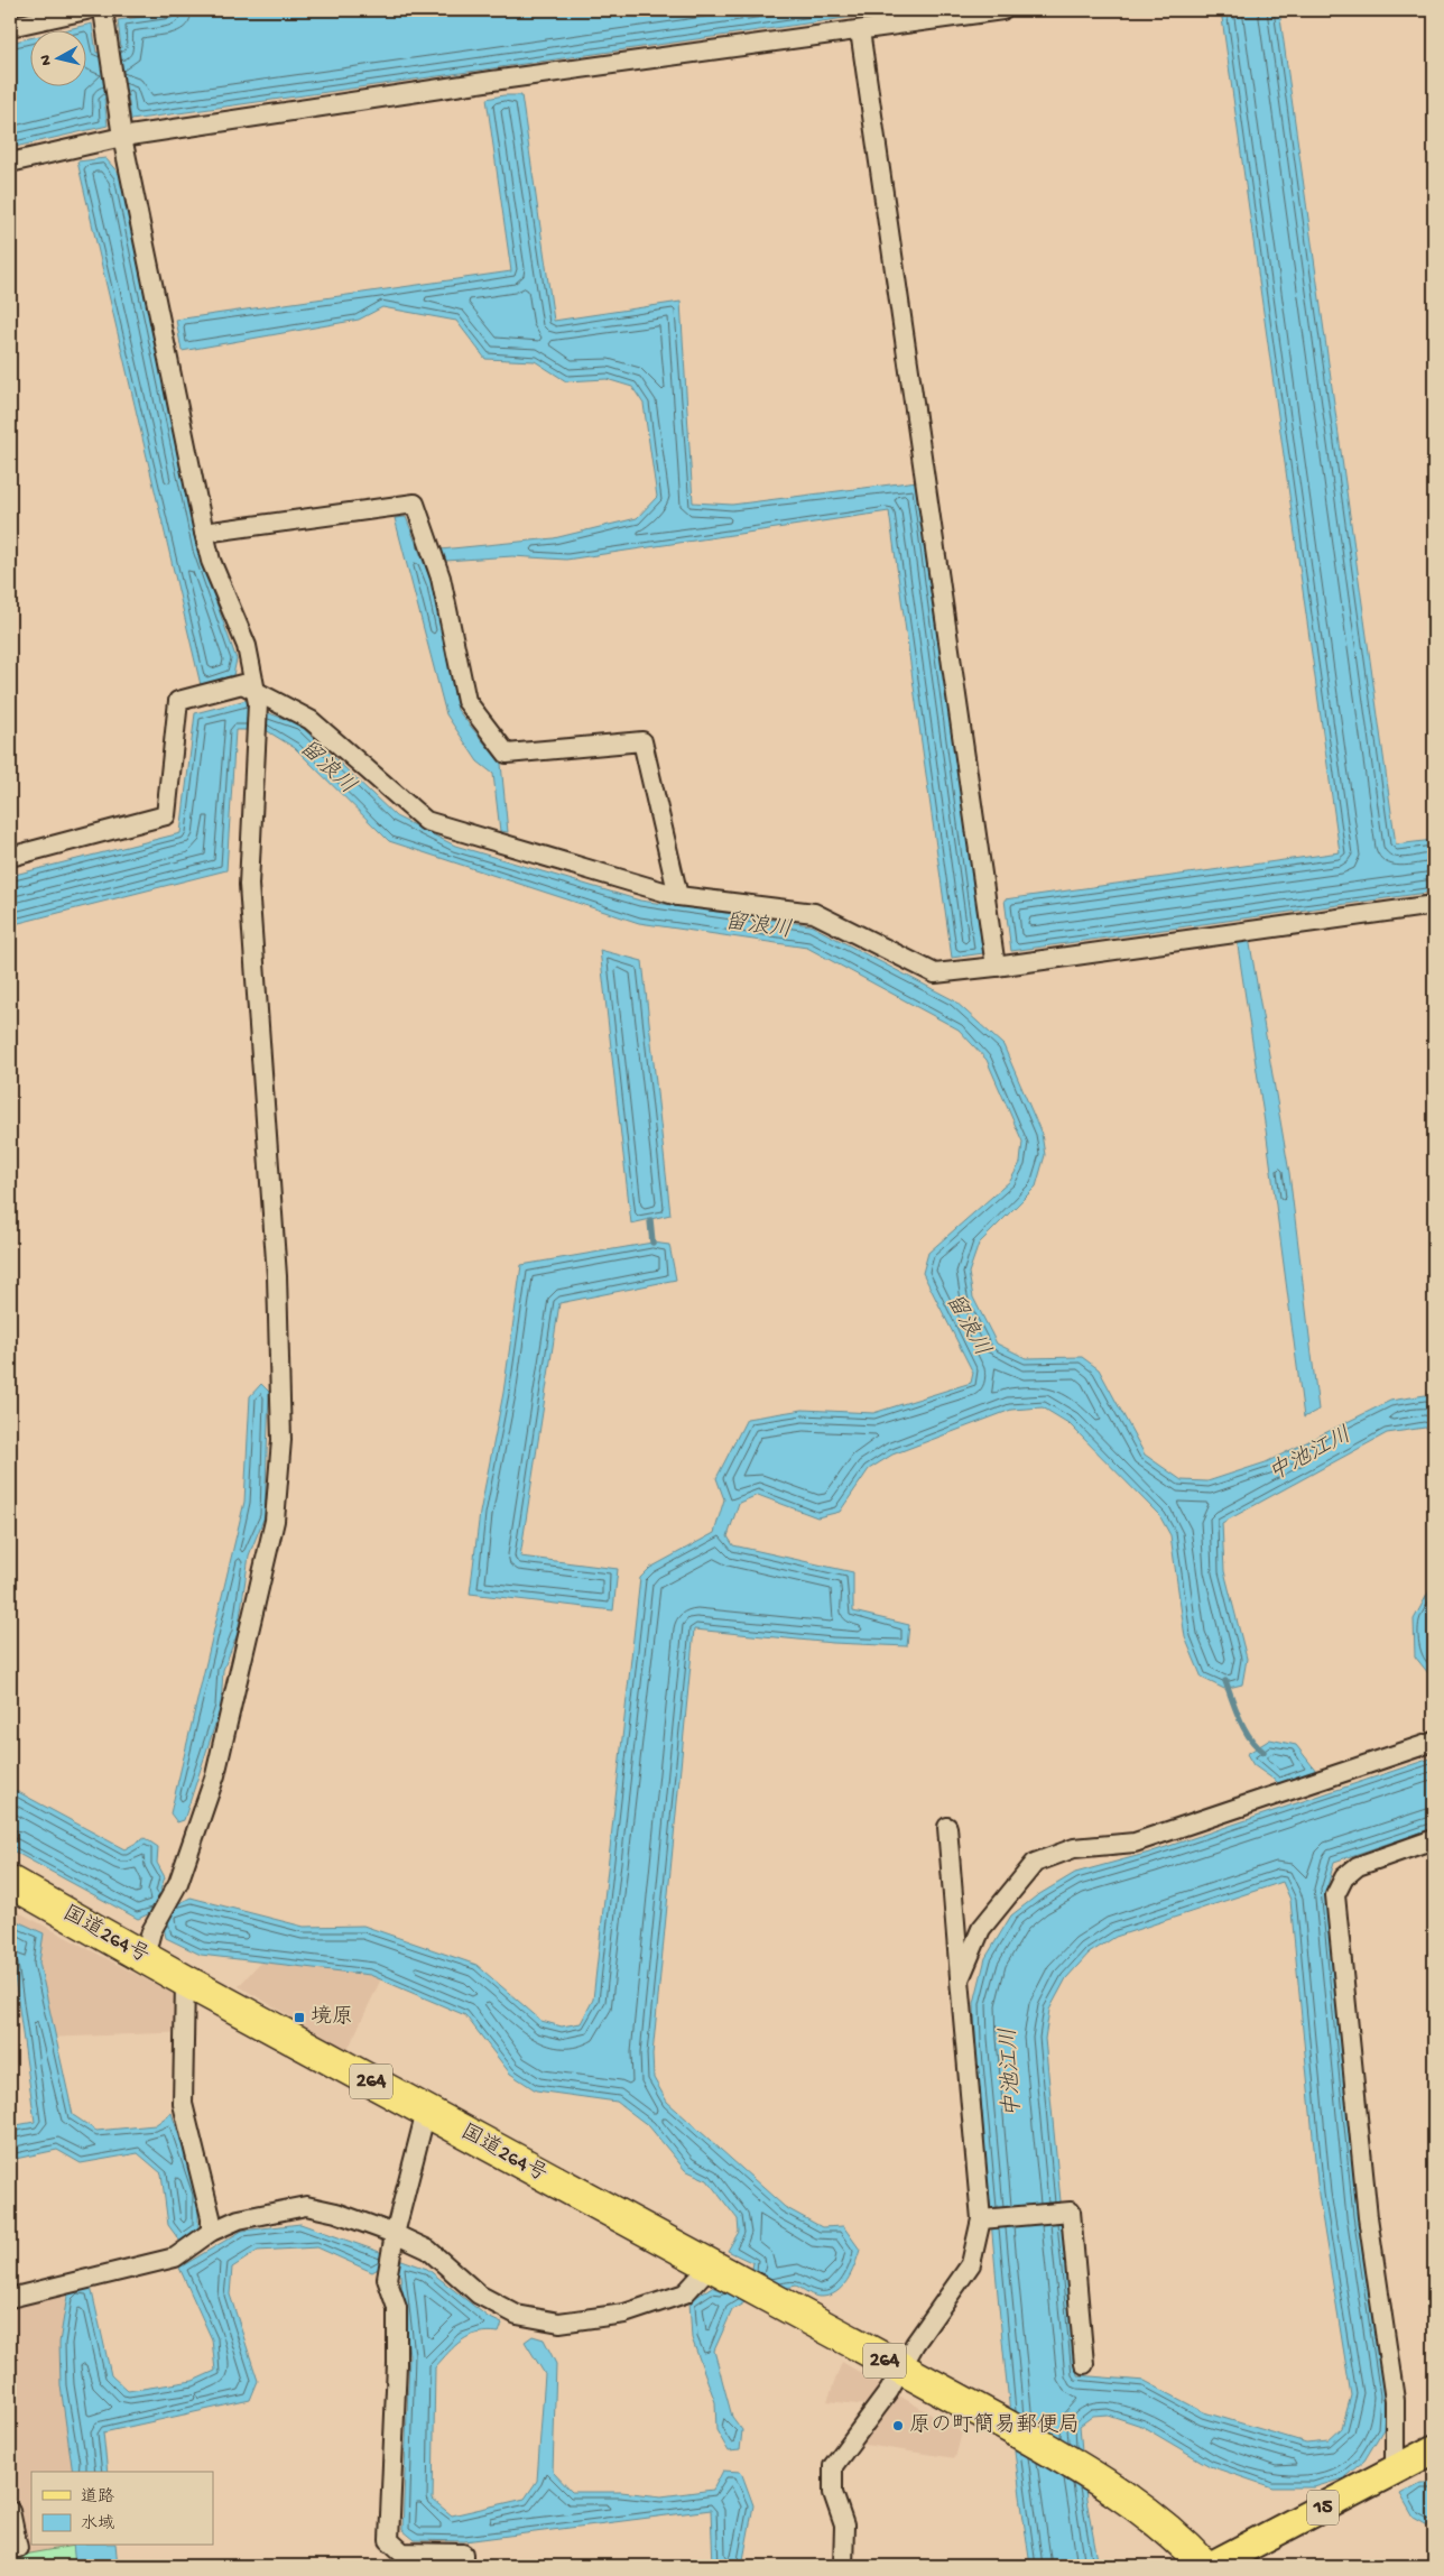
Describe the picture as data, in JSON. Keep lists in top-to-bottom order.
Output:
{
  "streets": {
    "highway": ["国道264号", "264"],
    "main road": ["15"]
  },
  "water": ["留浪川", "中池江川"],
  "places": {
    "transit": ["境原"],
    "other": ["原の町簡易郵便局"]
  },
  "legend": ["道路", "水域"],
  "north": "left"
}
